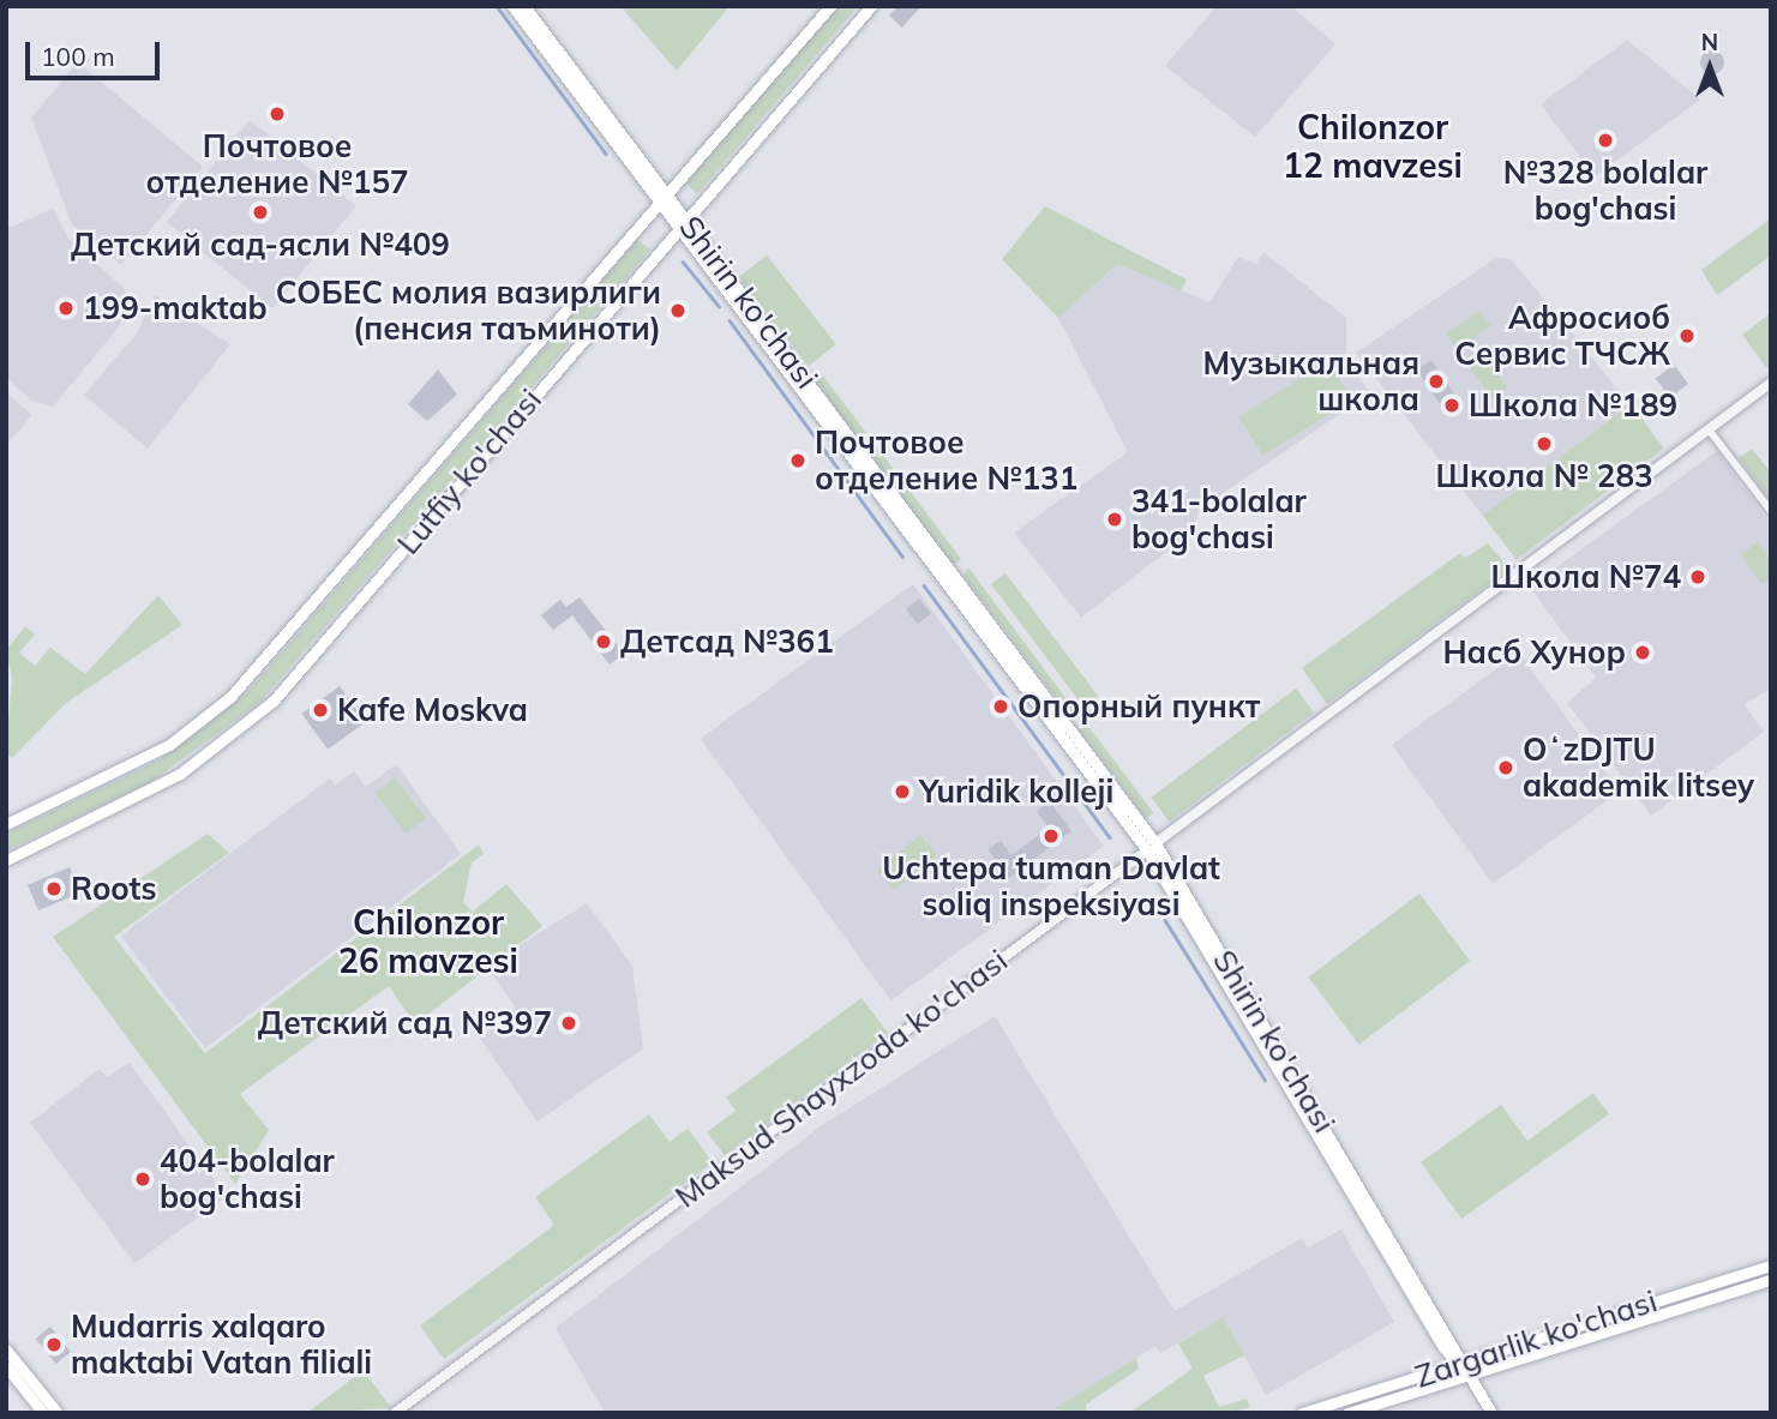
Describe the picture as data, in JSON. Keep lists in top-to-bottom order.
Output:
{
  "streets": {
    "main road": ["Shirin ko'chasi", "Lutfiy ko'chasi", "Zargarlik ko'chasi"],
    "street": ["Maksud Shayxzoda ko'chasi"]
  },
  "crossings": [
    ["Shirin ko'chasi", "Lutfiy ko'chasi"],
    ["Shirin ko'chasi", "Maksud Shayxzoda ko'chasi"],
    ["Shirin ko'chasi", "Zargarlik ko'chasi"]
  ],
  "districts": ["Chilonzor 12 mavzesi", "Chilonzor 26 mavzesi"],
  "places": [
    "Почтовое отделение №157",
    "№328 bolalar bog'chasi",
    "Детский сад-ясли №409",
    "199-maktab",
    "СОБЕС молия вазирлиги (пенсия таъминоти)",
    "Афросиоб Сервис ТЧСЖ",
    "Музыкальная школа",
    "Школа №189",
    "Школа № 283",
    "Почтовое отделение №131",
    "341-bolalar bog'chasi",
    "Школа №74",
    "Детсад №361",
    "Насб Хунор",
    "Опорный пункт",
    "Kafe Moskva",
    "OʻzDJTU akademik litsey",
    "Yuridik kolleji",
    "Uchtepa tuman Davlat soliq inspeksiyasi",
    "Roots",
    "Детский сад №397",
    "404-bolalar bog'chasi",
    "Mudarris xalqaro maktabi Vatan filiali"
  ],
  "scale_bar": "100 m",
  "north": "top"
}
